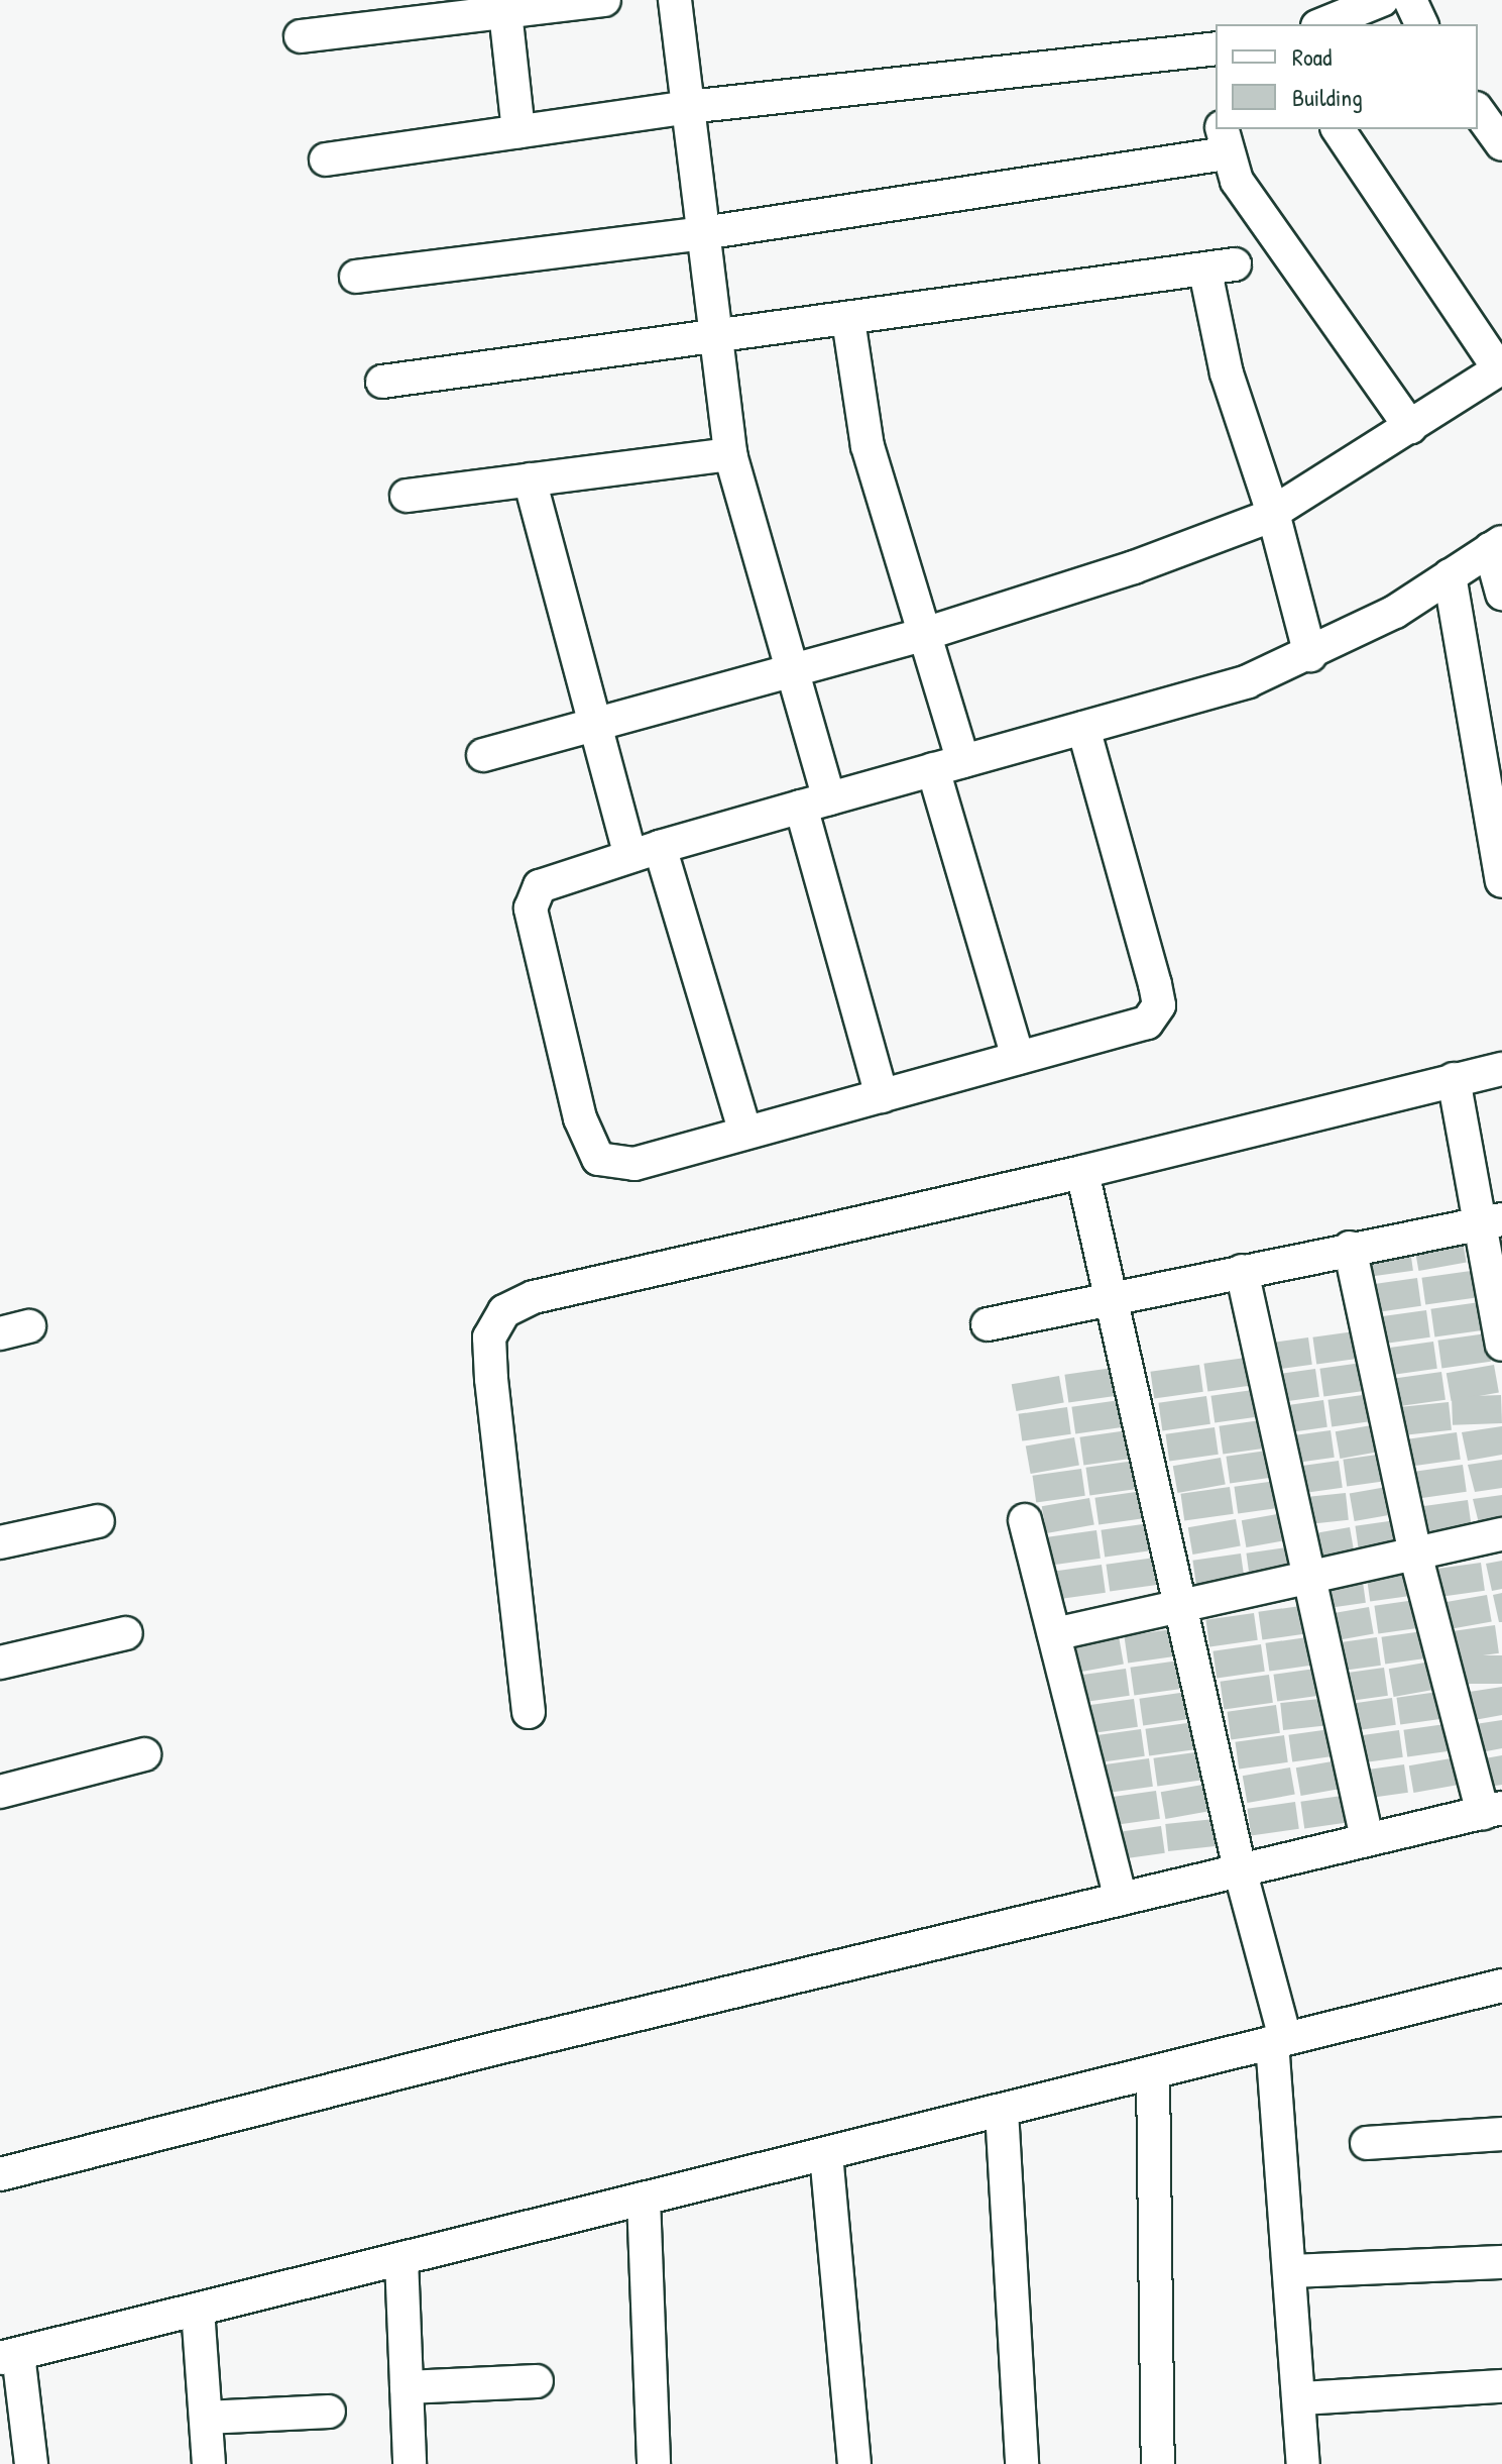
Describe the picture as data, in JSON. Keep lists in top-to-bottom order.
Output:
{
  "legend": ["Road", "Building"]
}
